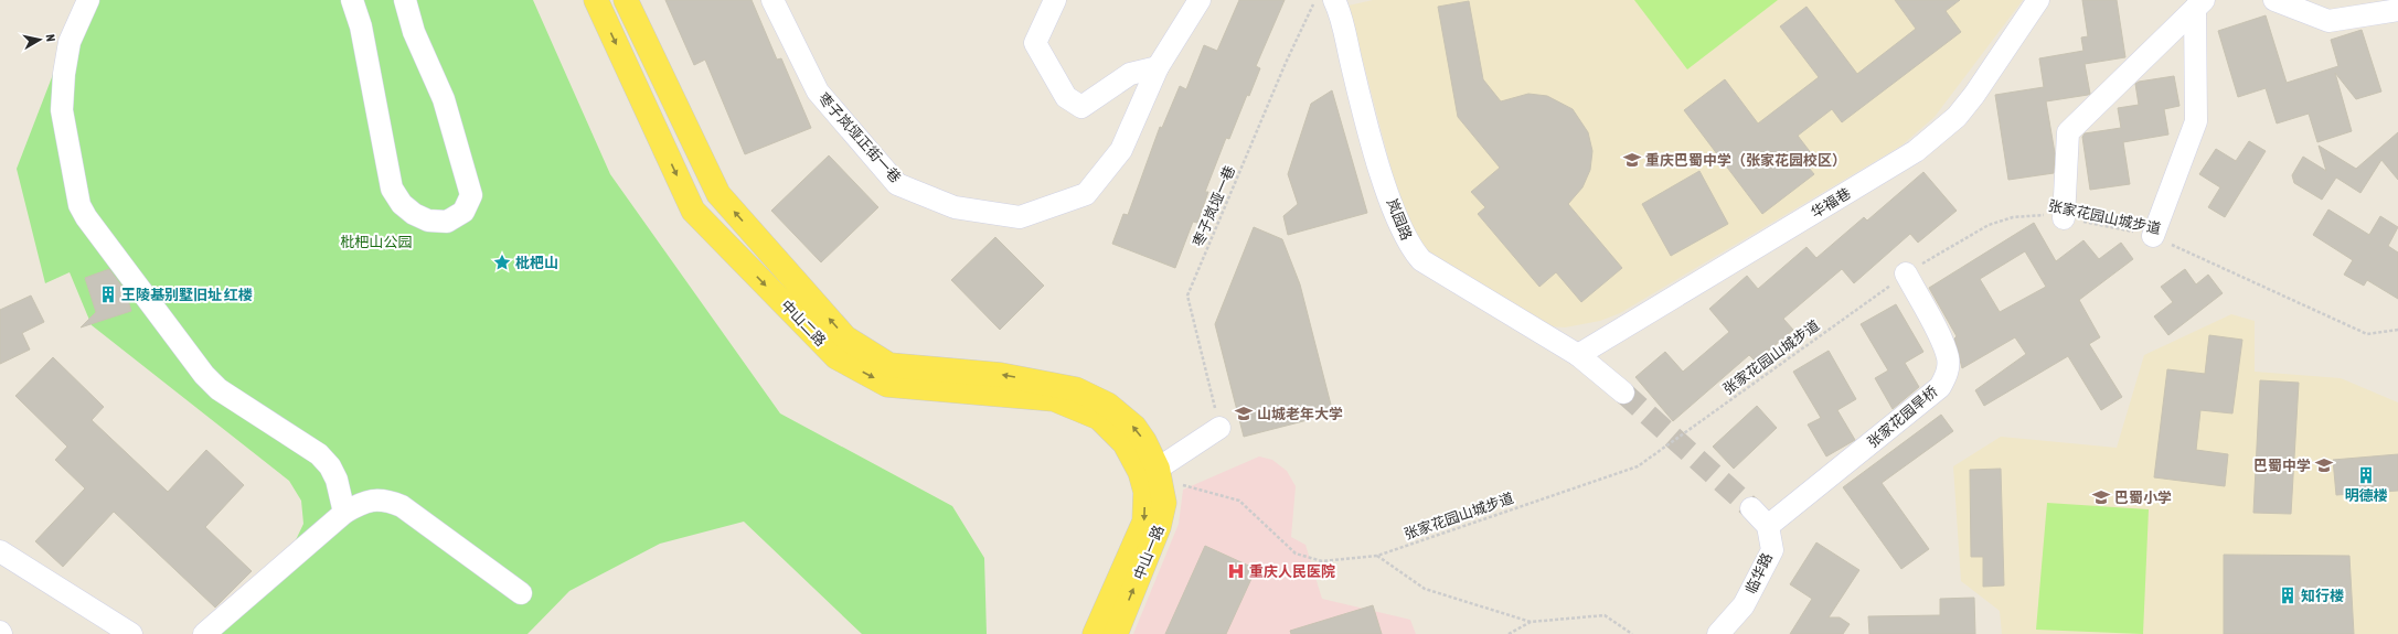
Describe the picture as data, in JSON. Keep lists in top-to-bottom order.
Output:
{
  "streets": {
    "main road": ["中山二路", "中山一路"],
    "street": [
      "枣子岚垭正街一巷",
      "华福巷",
      "岚园路",
      "张家花园旱桥",
      "临华路"
    ],
    "path": ["枣子岚垭一巷", "张家花园山城步道"]
  },
  "crossings": [
    ["华福巷", "岚园路"],
    ["张家花园山城步道", "中山二路"],
    ["张家花园山城步道", "张家花园旱桥"],
    ["张家花园山城步道", "中山一路"],
    ["中山二路", "中山一路"],
    ["张家花园旱桥", "临华路"]
  ],
  "parks": ["枇杷山公园"],
  "places": {
    "school or university": [
      "重庆巴蜀中学（张家花园校区）",
      "山城老年大学",
      "巴蜀中学",
      "巴蜀小学"
    ],
    "place": ["枇杷山"],
    "building": ["王陵基别墅旧址 红楼", "明德楼", "知行楼"],
    "hospital": ["重庆人民医院"]
  },
  "north": "right"
}
